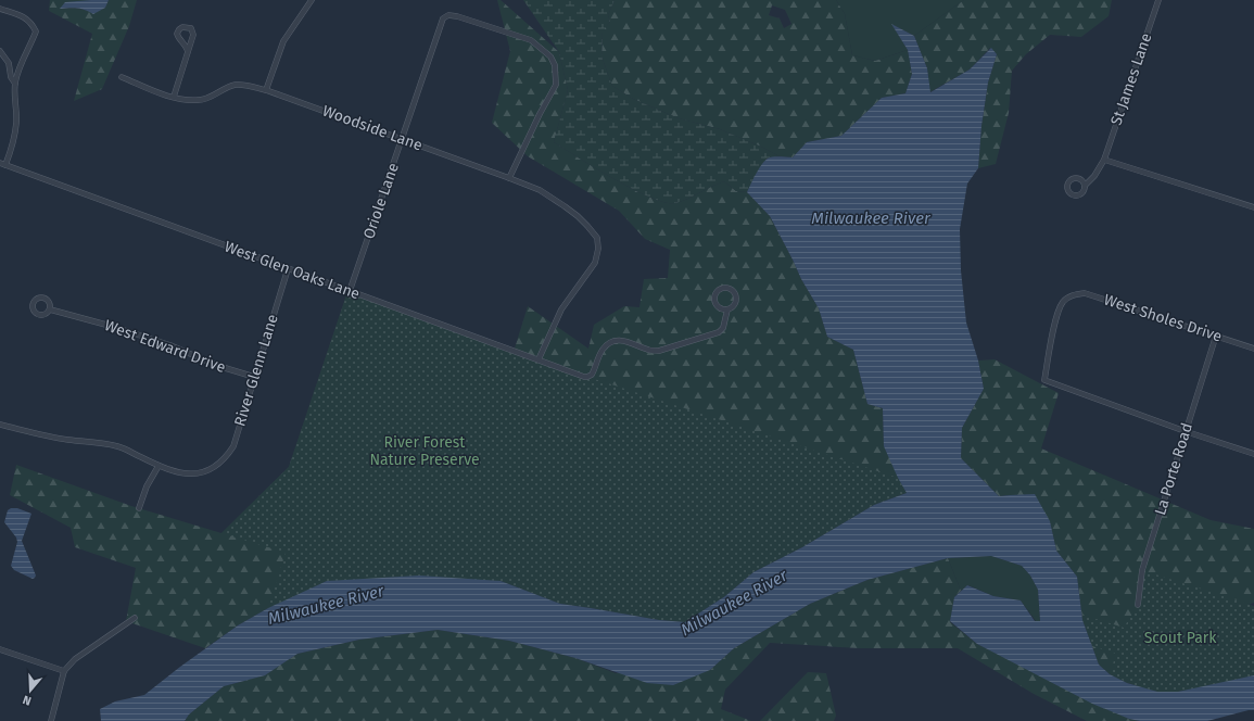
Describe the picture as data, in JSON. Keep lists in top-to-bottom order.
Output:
{
  "streets": {
    "street": [
      "St James Lane",
      "Woodside Lane",
      "Oriole Lane",
      "West Glen Oaks Lane",
      "West Sholes Drive",
      "West Edward Drive",
      "River Glenn Lane",
      "La Porte Road"
    ]
  },
  "crossings": [
    ["Woodside Lane", "Oriole Lane"],
    ["Woodside Lane", "West Glen Oaks Lane"],
    ["Oriole Lane", "West Glen Oaks Lane"],
    ["West Glen Oaks Lane", "River Glenn Lane"],
    ["West Sholes Drive", "La Porte Road"],
    ["West Edward Drive", "River Glenn Lane"]
  ],
  "water": ["Milwaukee River"],
  "parks": ["River Forest Nature Preserve", "Scout Park"],
  "north": "bottom"
}
